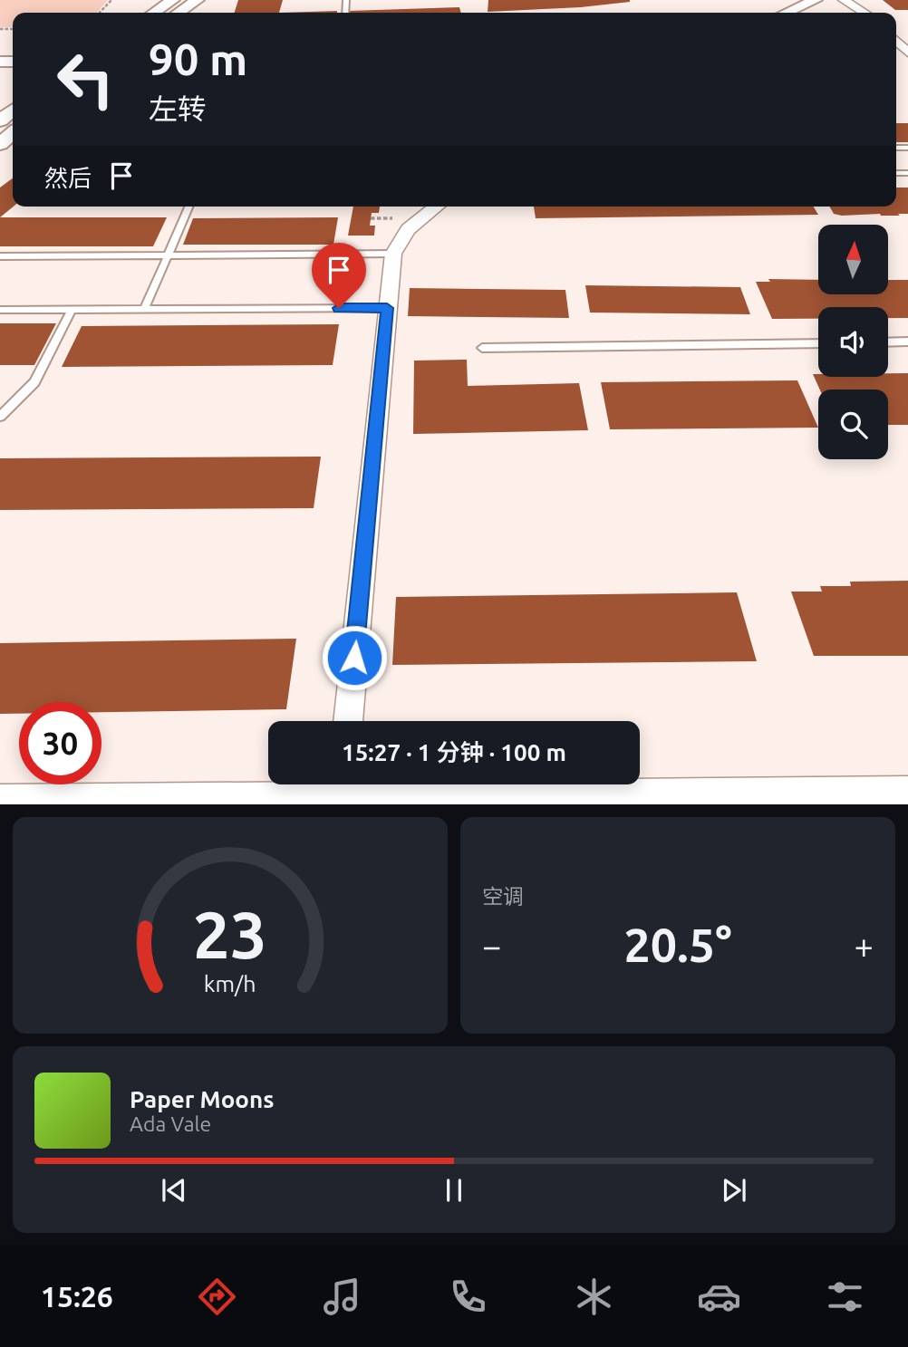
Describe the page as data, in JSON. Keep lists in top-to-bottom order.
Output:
{
  "north": "top",
  "page": {
    "turn": ["90 m", "左转"],
    "then": "然后",
    "limit": "30",
    "trip": "15:27 · 1 分钟 · 100 m",
    "tile": "空调",
    "heat": ["−", "20.5°", "+"],
    "song": ["Paper Moons", "Ada Vale"],
    "tabs": "15:26",
    "gauge": ["23", "km/h"]
  }
}
